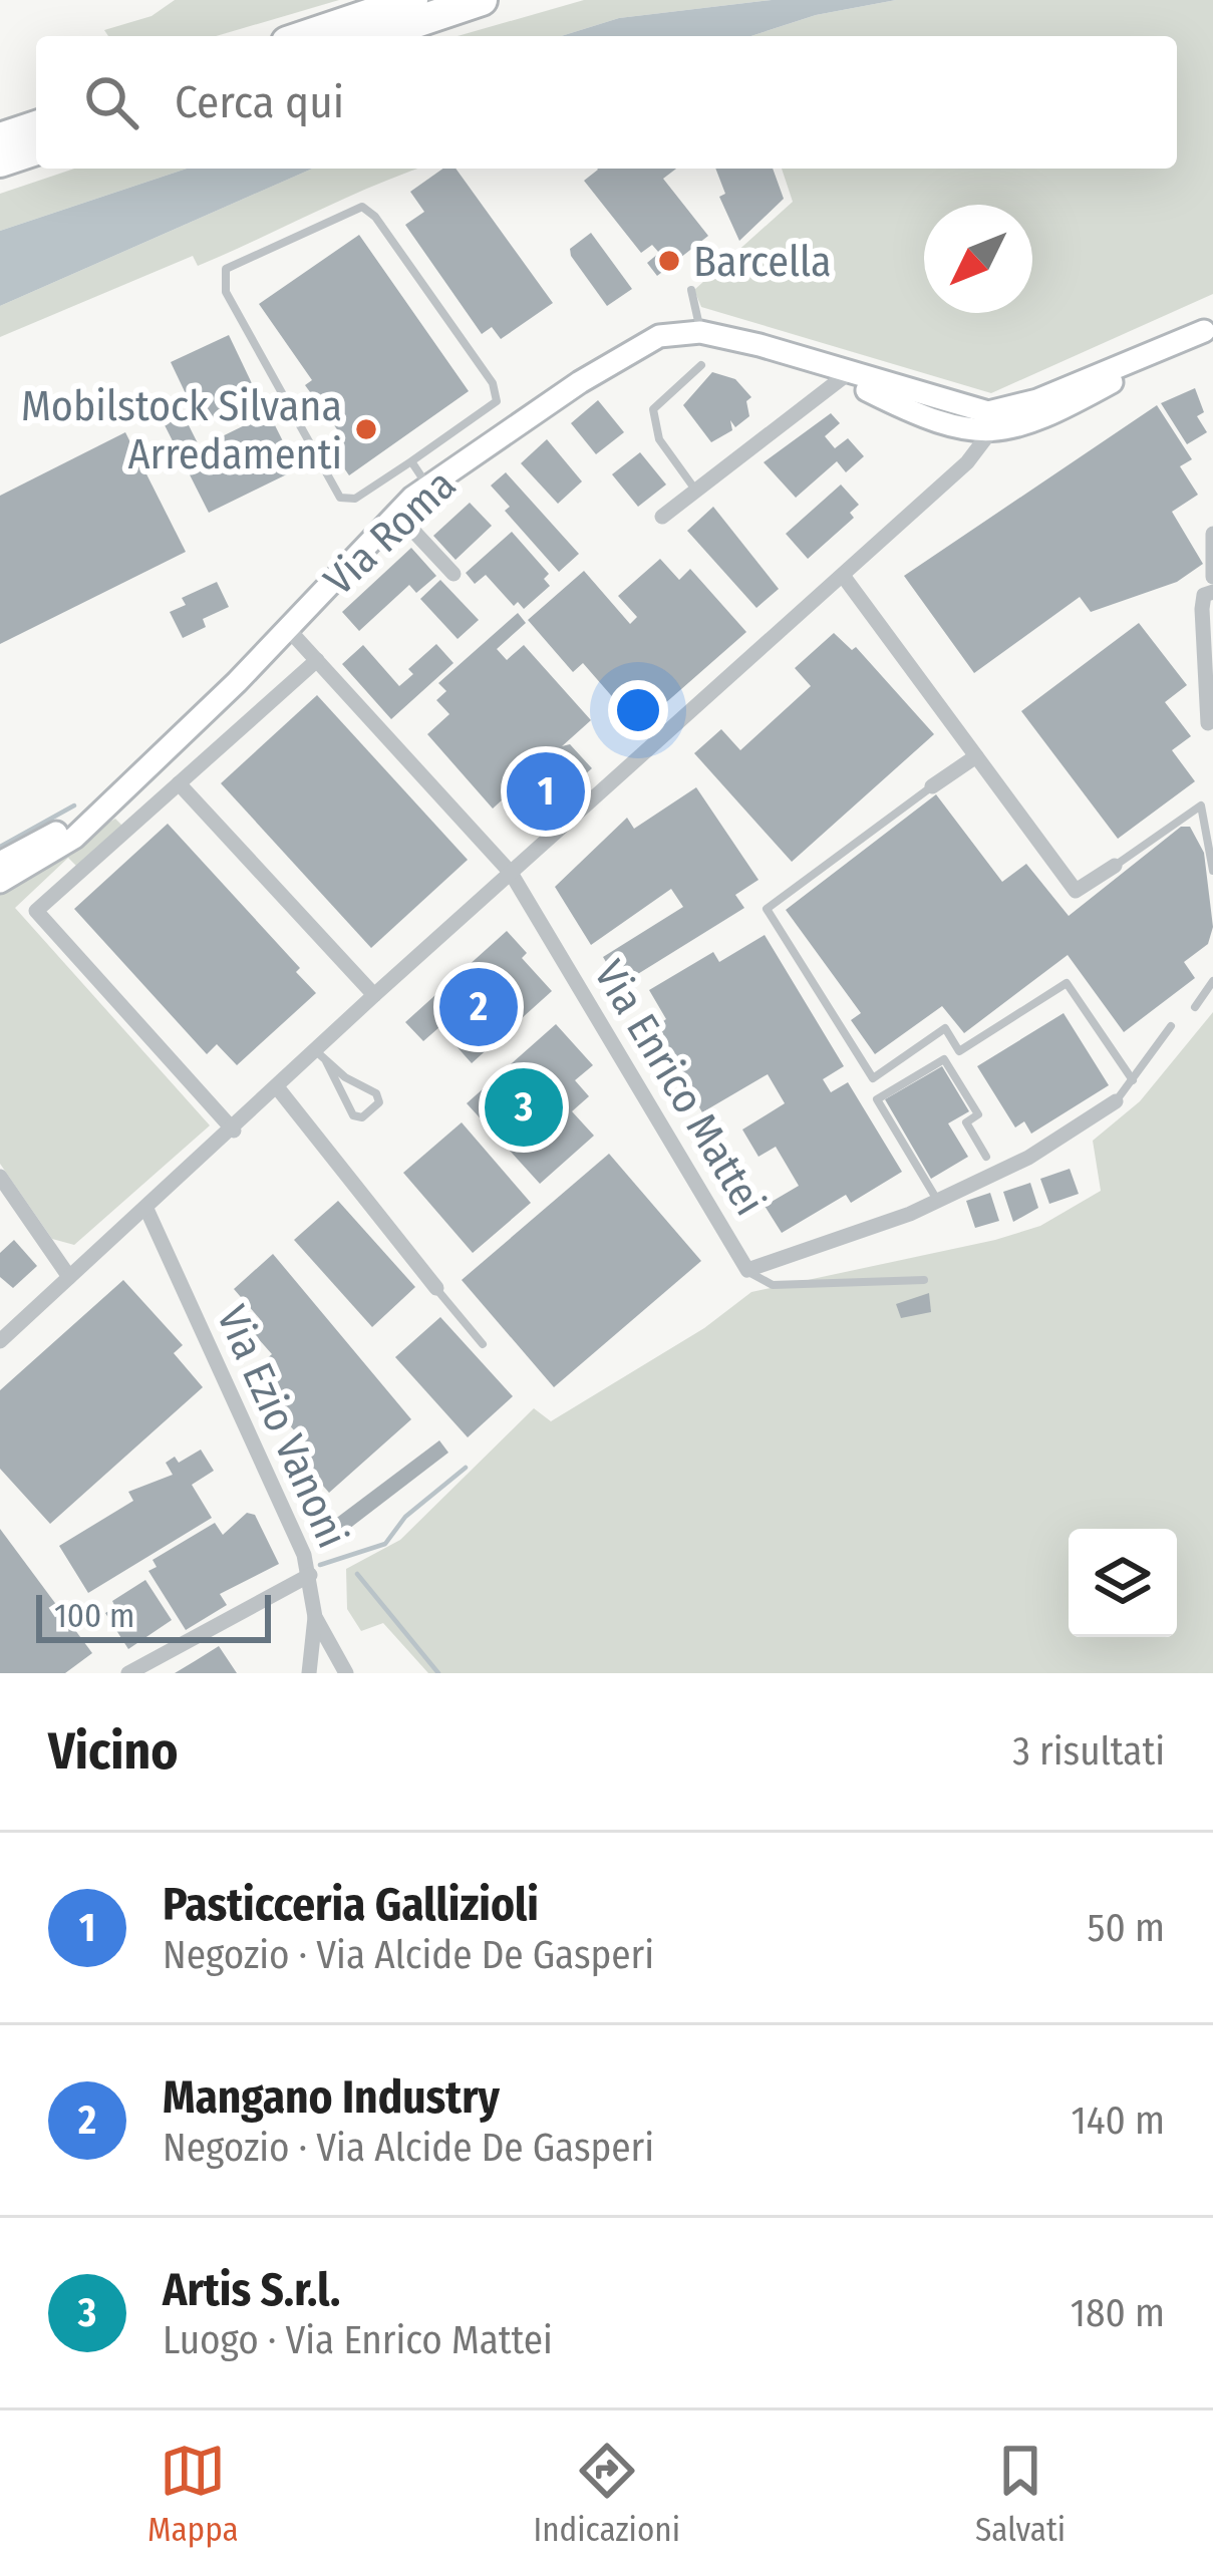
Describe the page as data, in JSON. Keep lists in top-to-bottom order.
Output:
{
  "streets": {
    "street": ["Via Roma", "Via Enrico Mattei", "Via Ezio Vanoni"]
  },
  "crossings": [
    ["Via Roma", "Via Enrico Mattei"]
  ],
  "places": ["Barcella", "Mobilstock Silvana Arredamenti"],
  "scale_bar": "100 m",
  "north": "bottom left",
  "page": {
    "search": "Cerca qui",
    "pins": ["1", "2", "3"],
    "scale": "100 m",
    "heading": ["Vicino", "3 risultati"],
    "list": [
      {
        "mark": "1",
        "name": "Pasticceria Gallizioli",
        "note": "Negozio · Via Alcide De Gasperi",
        "value": "50 m"
      },
      {
        "mark": "2",
        "name": "Mangano Industry",
        "note": "Negozio · Via Alcide De Gasperi",
        "value": "140 m"
      },
      {
        "mark": "3",
        "name": "Artis S.r.l.",
        "note": "Luogo · Via Enrico Mattei",
        "value": "180 m"
      }
    ],
    "nav": ["Mappa", "Indicazioni", "Salvati"]
  }
}
